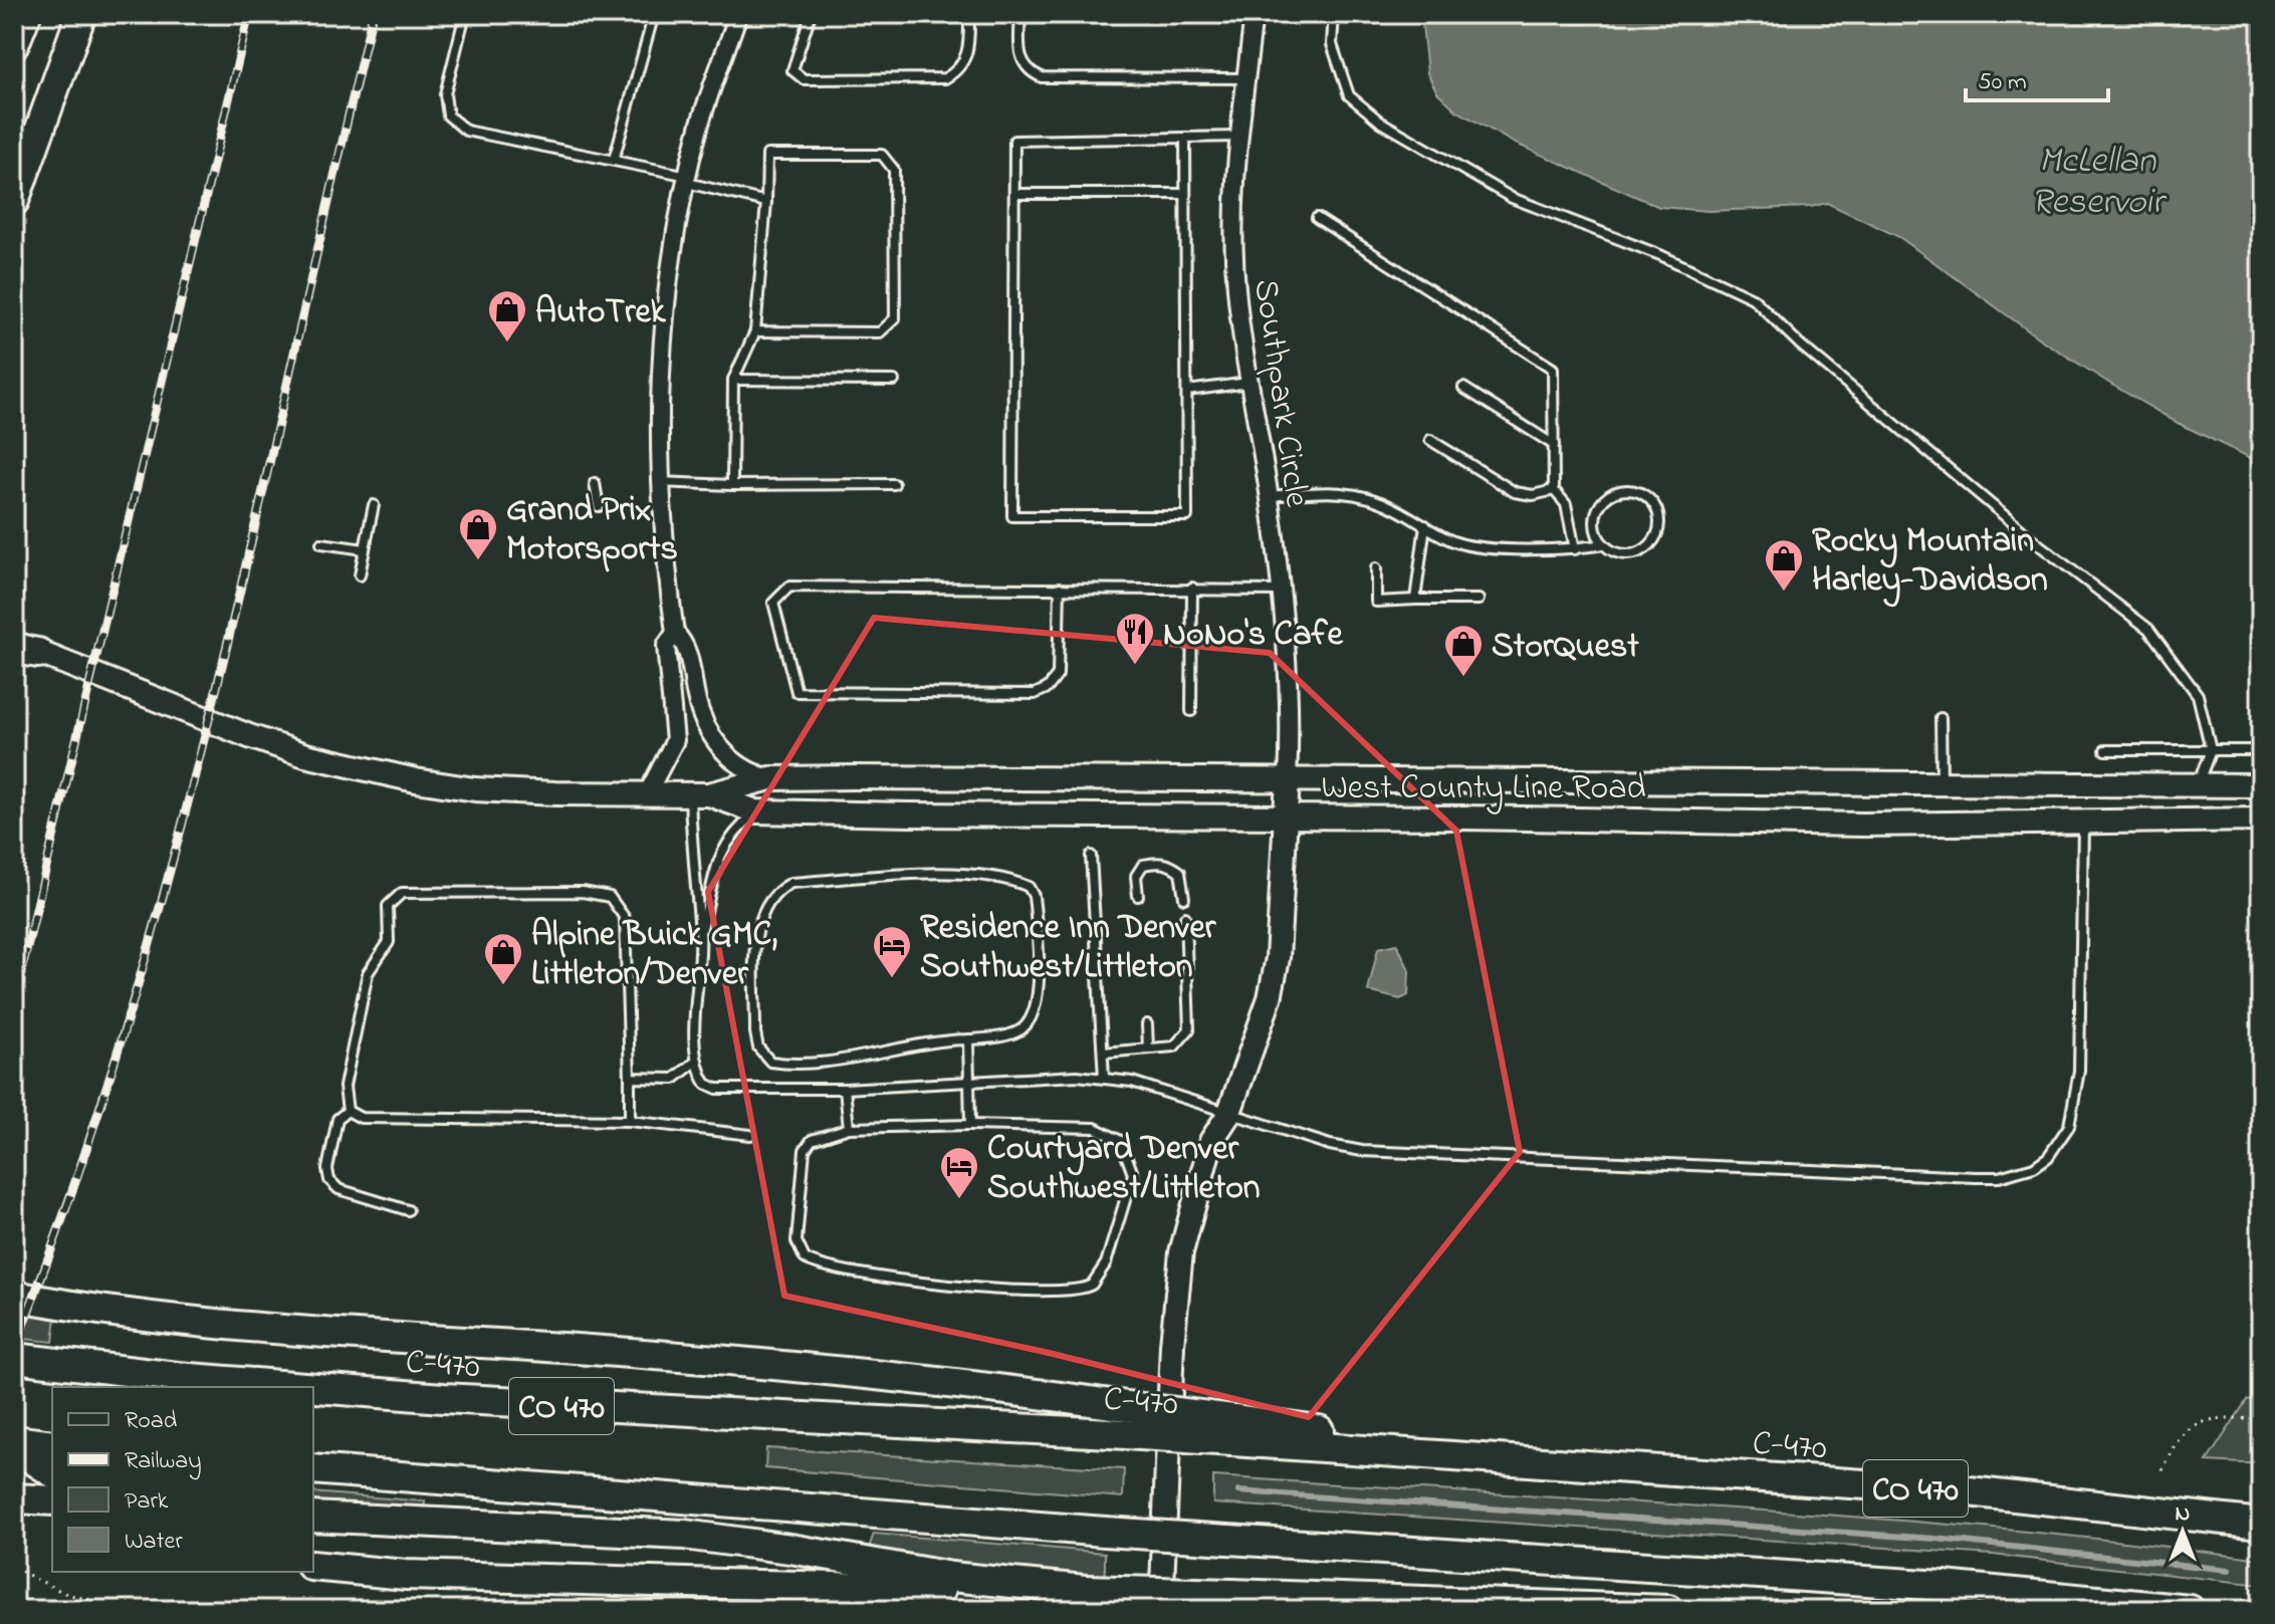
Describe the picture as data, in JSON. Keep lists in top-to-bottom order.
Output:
{
  "streets": {
    "highway": ["C-470", "CO 470"],
    "main road": ["West County Line Road"],
    "street": ["Southpark Circle"]
  },
  "crossings": [
    ["Southpark Circle", "West County Line Road"]
  ],
  "water": ["McLellan Reservoir"],
  "places": {
    "shop": [
      "AutoTrek",
      "Grand Prix Motorsports",
      "Rocky Mountain Harley-Davidson",
      "StorQuest",
      "Alpine Buick GMC, Littleton/Denver"
    ],
    "restaurant": ["NoNo's Cafe"],
    "hotel": ["Residence Inn Denver Southwest/Littleton", "Courtyard Denver Southwest/Littleton"]
  },
  "legend": [
    "Road",
    "Railway",
    "Park",
    "Water"
  ],
  "scale_bar": "50 m",
  "north": "top"
}
